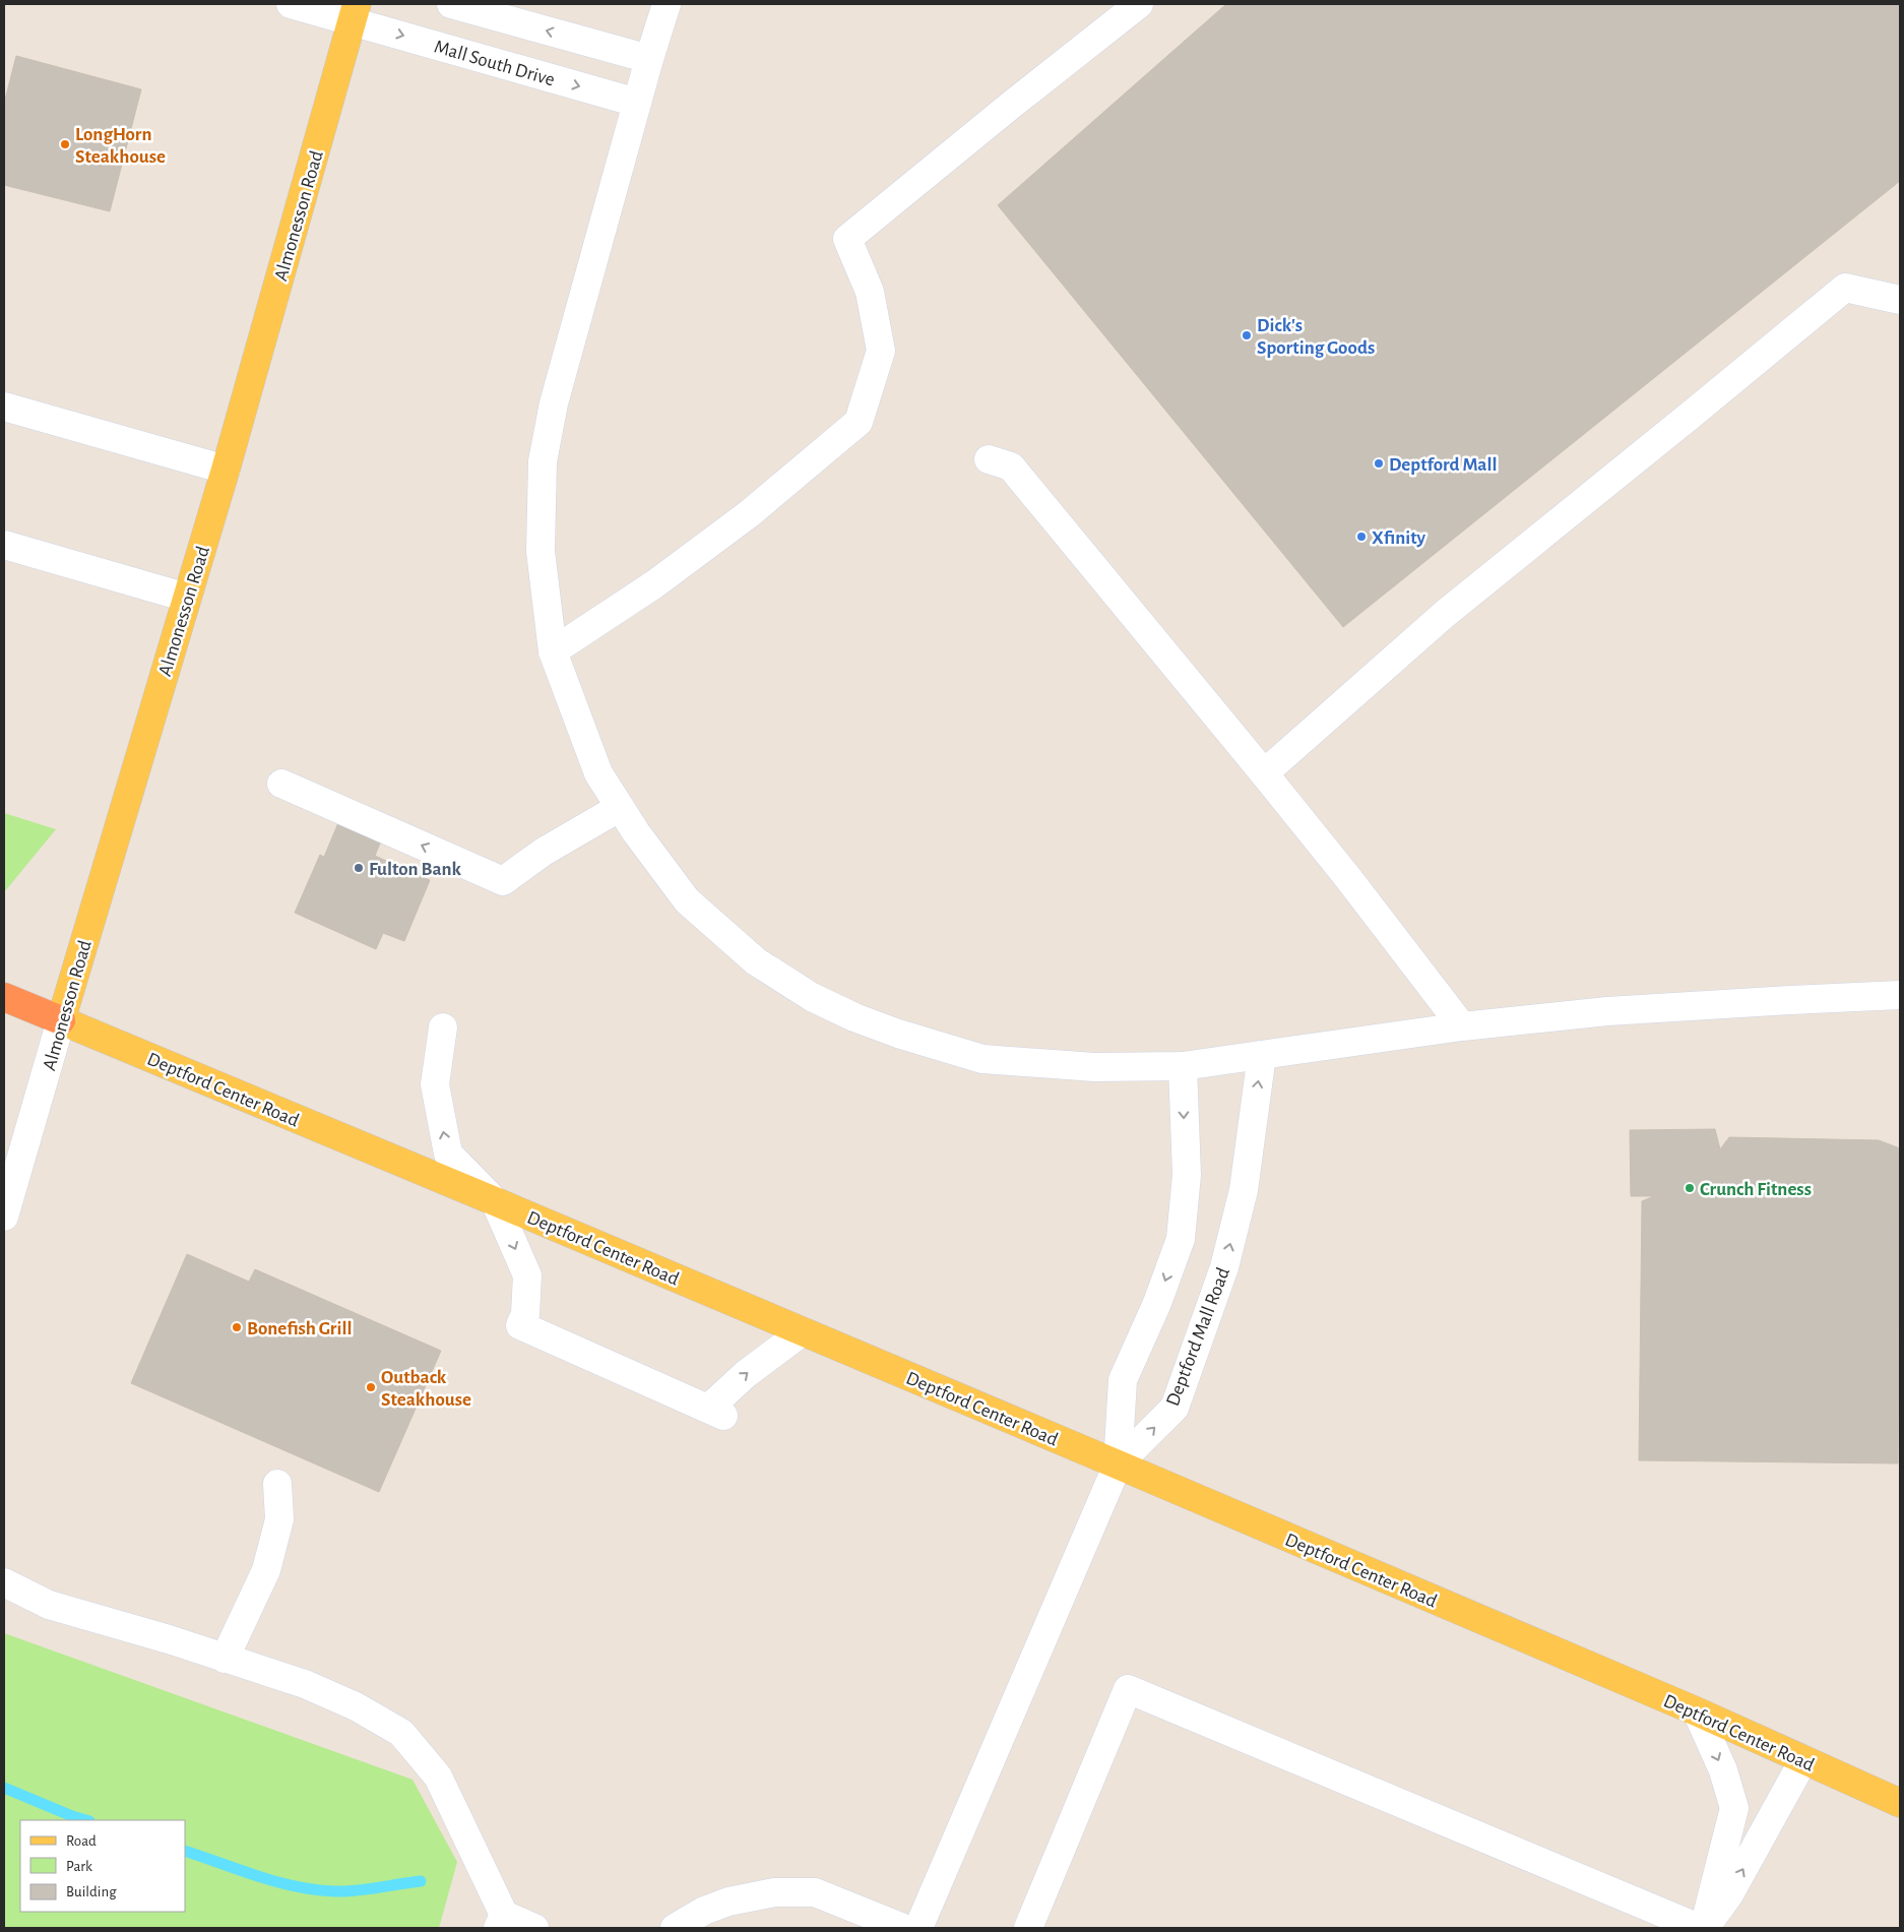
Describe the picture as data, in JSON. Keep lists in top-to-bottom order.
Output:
{
  "streets": {
    "main road": ["Almonesson Road", "Deptford Center Road"],
    "street": ["Mall South Drive", "Deptford Mall Road"]
  },
  "crossings": [
    ["Mall South Drive", "Almonesson Road"],
    ["Almonesson Road", "Deptford Center Road"],
    ["Deptford Center Road", "Deptford Mall Road"]
  ],
  "places": [
    "LongHorn Steakhouse",
    "Dick's Sporting Goods",
    "Deptford Mall",
    "Xfinity",
    "Fulton Bank",
    "Crunch Fitness",
    "Bonefish Grill",
    "Outback Steakhouse"
  ],
  "legend": ["Road", "Park", "Building"]
}
